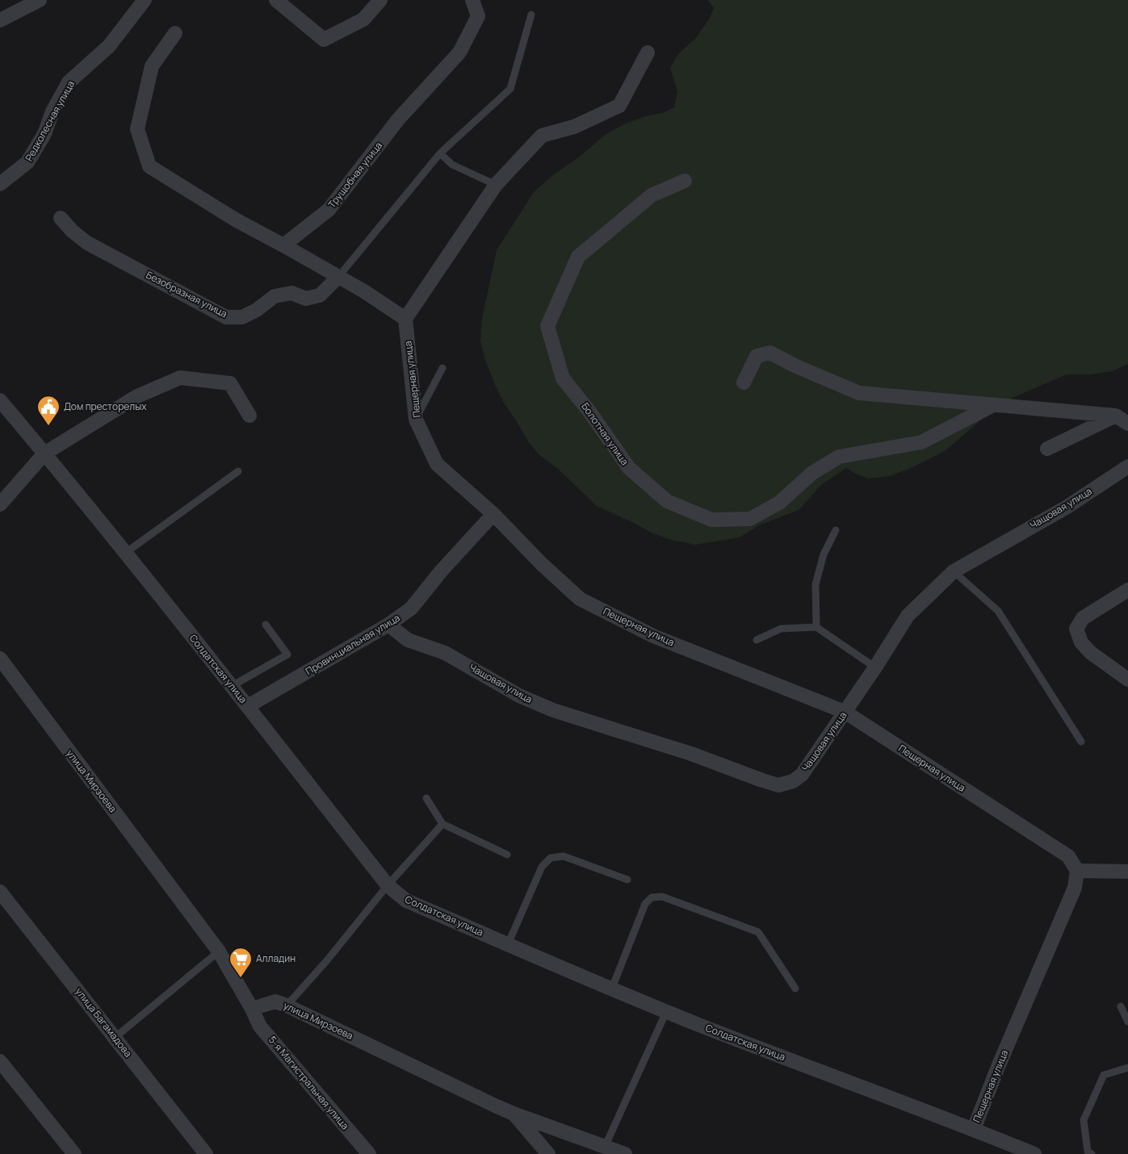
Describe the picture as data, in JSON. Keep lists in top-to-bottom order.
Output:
{
  "streets": {
    "street": [
      "Редколесная улица",
      "Трущобная улица",
      "Безобразная улица",
      "Пещерная улица",
      "Болотная улица",
      "Чащовая улица",
      "Провинциальная улица",
      "Солдатская улица",
      "улица Мирзоева",
      "улица Багамадова",
      "5-я Магистральная улица"
    ]
  },
  "crossings": [
    ["Пещерная улица", "Чащовая улица"],
    ["Пещерная улица", "Провинциальная улица"],
    ["Пещерная улица", "Солдатская улица"],
    ["Чащовая улица", "Провинциальная улица"],
    ["Провинциальная улица", "Солдатская улица"],
    ["улица Мирзоева", "5-я Магистральная улица"]
  ],
  "places": {
    "public building": ["Дом престорелых"],
    "supermarket": ["Алладин"]
  }
}
